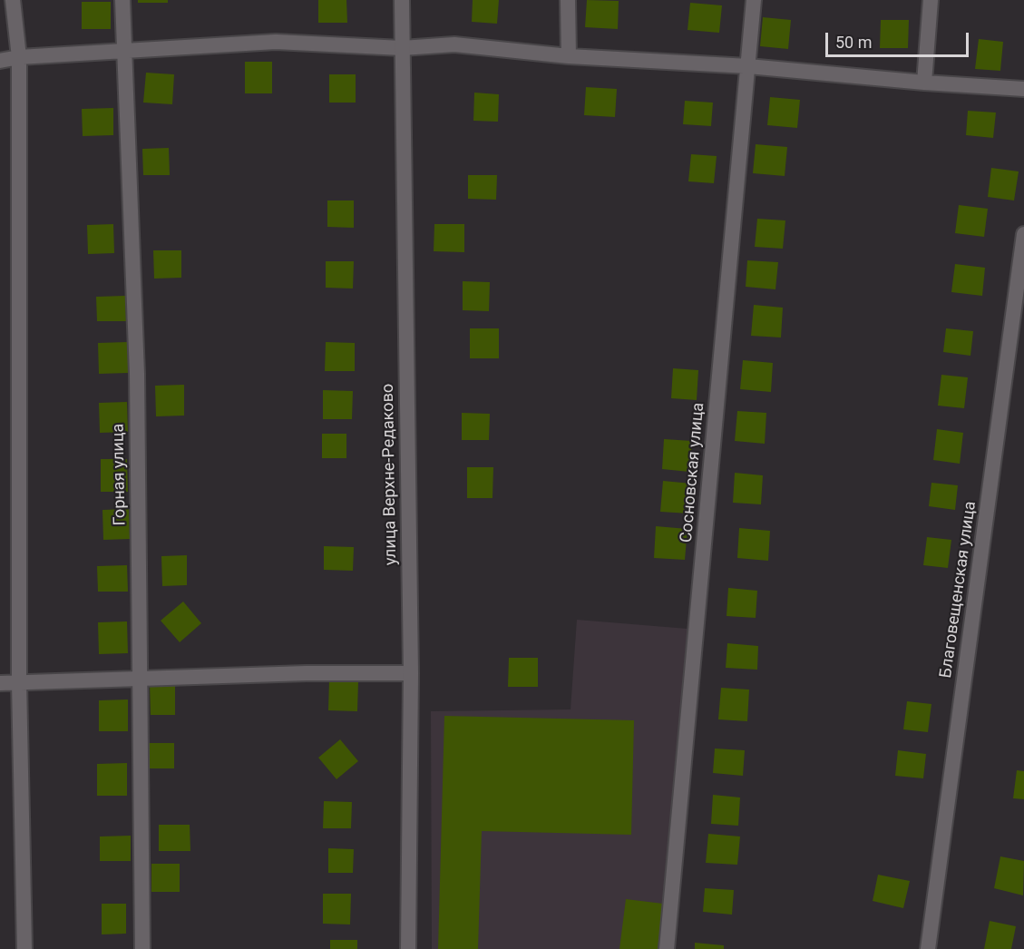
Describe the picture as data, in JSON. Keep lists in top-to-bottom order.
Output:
{
  "streets": {
    "street": [
      "Сосновская улица",
      "Горная улица",
      "улица Верхне-Редаково",
      "Благовещенская улица"
    ]
  },
  "scale_bar": "50 m"
}
